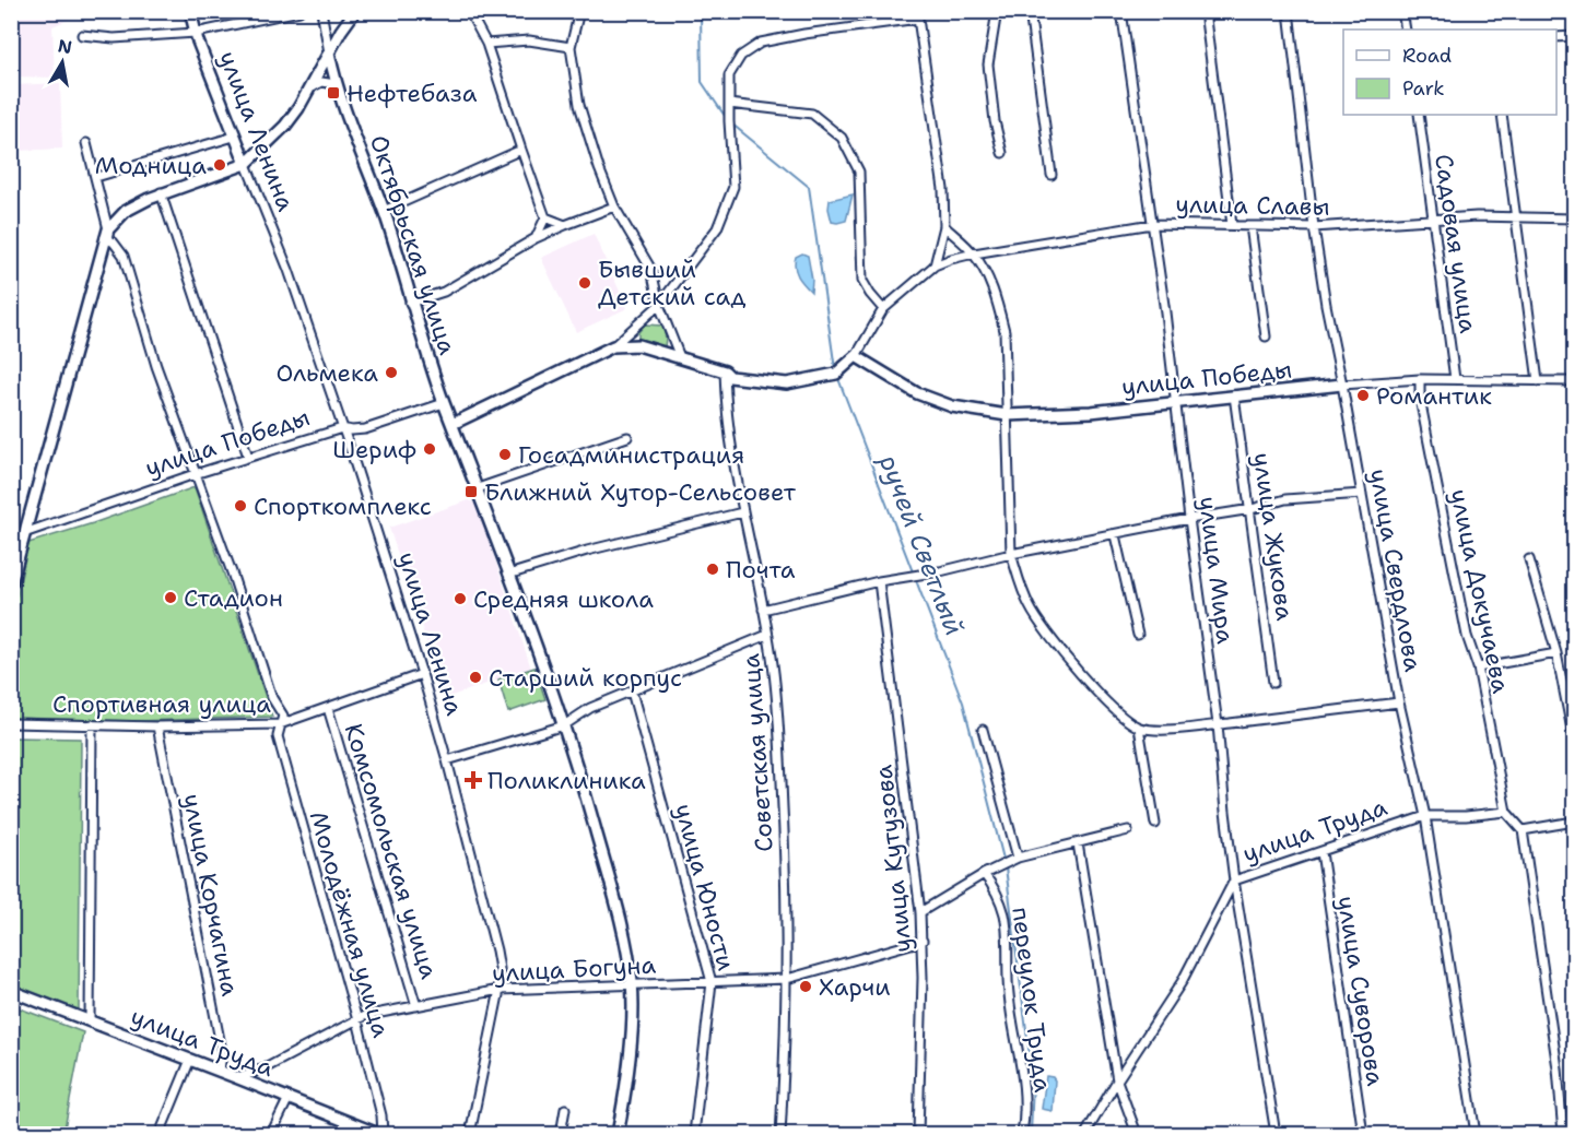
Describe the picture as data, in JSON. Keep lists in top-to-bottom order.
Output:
{
  "streets": {
    "street": [
      "улица Ленина",
      "улица Славы",
      "Садовая улица",
      "Октябрьская улица",
      "улица Победы",
      "улица Жукова",
      "улица Мира",
      "улица Свердлова",
      "улица Докучаева",
      "Спортивная улица",
      "Советская улица",
      "улица Труда",
      "Комсомольская улица",
      "улица Кутузова",
      "улица Юности",
      "улица Корчагина",
      "Молодёжная улица",
      "улица Богуна",
      "улица Суворова",
      "переулок Труда"
    ]
  },
  "crossings": [
    ["улица Ленина", "улица Победы"],
    ["улица Ленина", "Спортивная улица"],
    ["улица Ленина", "улица Богуна"],
    ["улица Славы", "Садовая улица"],
    ["улица Славы", "улица Мира"],
    ["улица Славы", "улица Свердлова"],
    ["Садовая улица", "улица Победы"],
    ["Октябрьская улица", "улица Победы"],
    ["Октябрьская улица", "улица Богуна"],
    ["улица Победы", "улица Жукова"],
    ["улица Победы", "улица Мира"],
    ["улица Победы", "улица Свердлова"],
    ["улица Победы", "улица Докучаева"],
    ["улица Победы", "Молодёжная улица"],
    ["улица Мира", "улица Труда"],
    ["улица Свердлова", "улица Труда"],
    ["улица Докучаева", "улица Труда"],
    ["Спортивная улица", "Комсомольская улица"],
    ["Спортивная улица", "улица Корчагина"],
    ["Спортивная улица", "Молодёжная улица"],
    ["Советская улица", "улица Богуна"],
    ["улица Труда", "улица Корчагина"],
    ["улица Труда", "Молодёжная улица"],
    ["улица Труда", "улица Богуна"],
    ["улица Труда", "улица Суворова"],
    ["Комсомольская улица", "улица Богуна"],
    ["улица Кутузова", "улица Богуна"],
    ["улица Юности", "улица Богуна"],
    ["Молодёжная улица", "улица Богуна"]
  ],
  "water": ["ручей Светлый"],
  "places": {
    "transit": ["Нефтебаза", "Ближний Хутор-Сельсовет"],
    "other": [
      "Модница",
      "Бывший Детский сад",
      "Ольмека",
      "Романтик",
      "Шериф",
      "Госадминистрация",
      "Спорткомплекс",
      "Почта",
      "Стадион",
      "Средняя школа",
      "Старший корпус",
      "Харчи"
    ],
    "health": ["Поликлиника"]
  },
  "legend": ["Road", "Park"],
  "north": "top"
}
